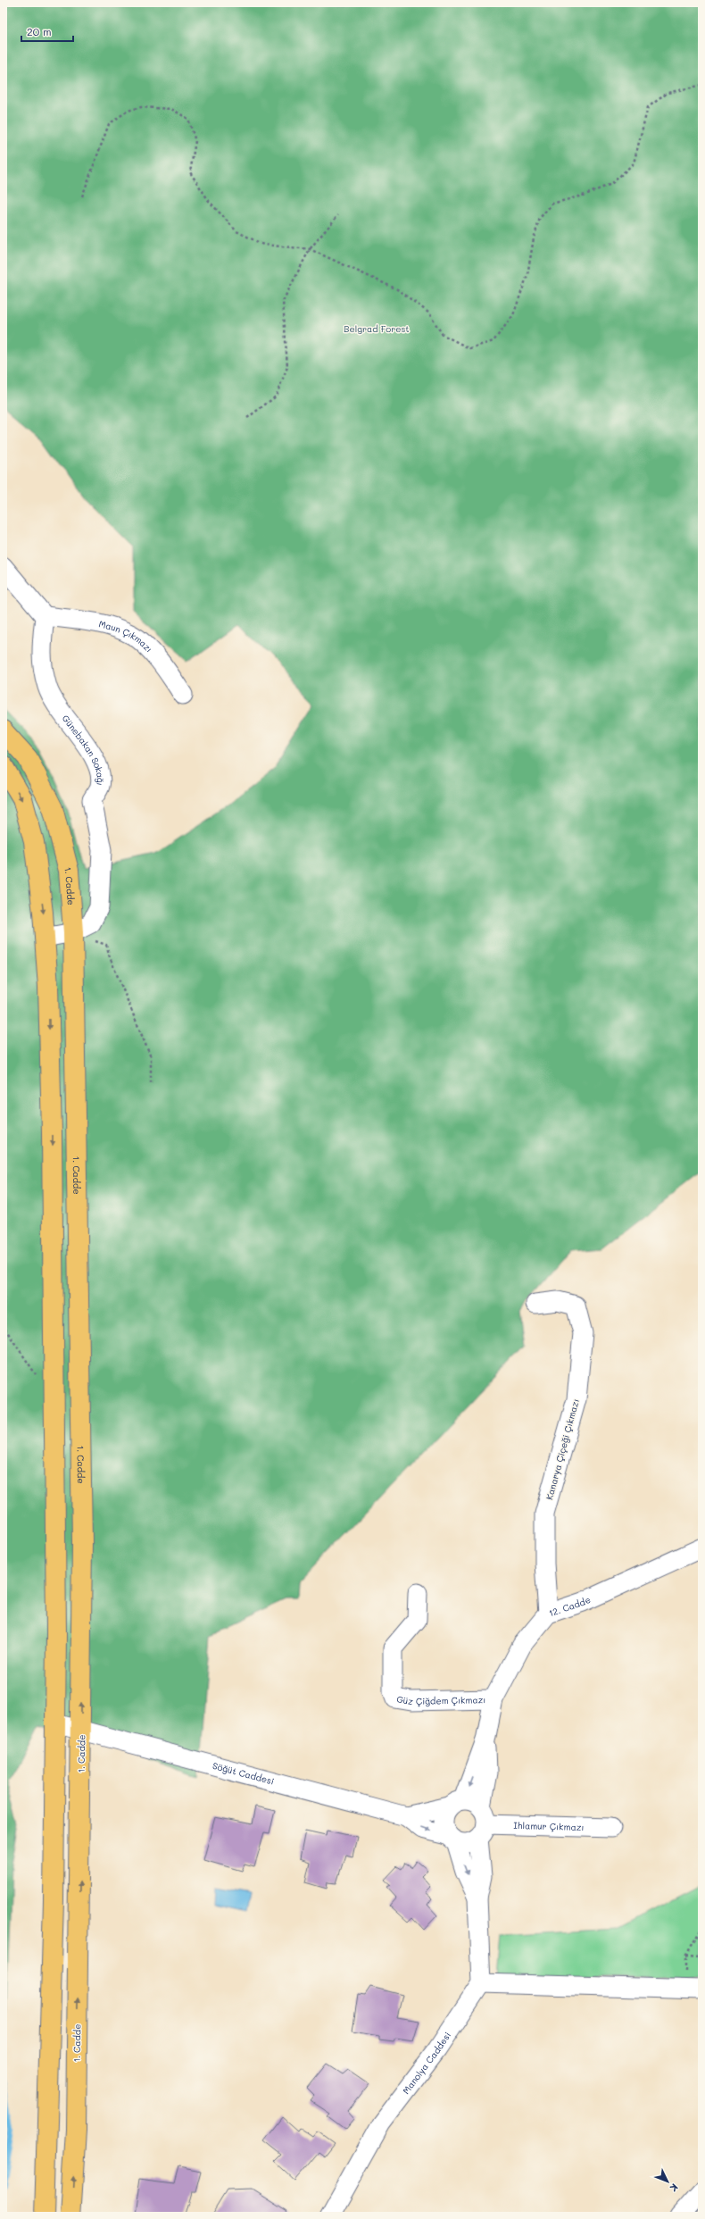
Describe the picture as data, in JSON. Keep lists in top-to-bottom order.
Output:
{
  "streets": {
    "main road": ["1. Cadde"],
    "street": [
      "Maun Çıkmazı",
      "Günebakan Sokağı",
      "Kanarya Çiçeği Çıkmazı",
      "12. Cadde",
      "Güz Çiğdem Çıkmazı",
      "Söğüt Caddesi",
      "Ihlamur Çıkmazı",
      "Manolya Caddesi"
    ]
  },
  "crossings": [
    ["Maun Çıkmazı", "Günebakan Sokağı"],
    ["1. Cadde", "Söğüt Caddesi"],
    ["Kanarya Çiçeği Çıkmazı", "12. Cadde"],
    ["12. Cadde", "Güz Çiğdem Çıkmazı"],
    ["12. Cadde", "Ihlamur Çıkmazı"]
  ],
  "parks": ["Belgrad Forest"],
  "scale_bar": "20 m",
  "north": "bottom right"
}
